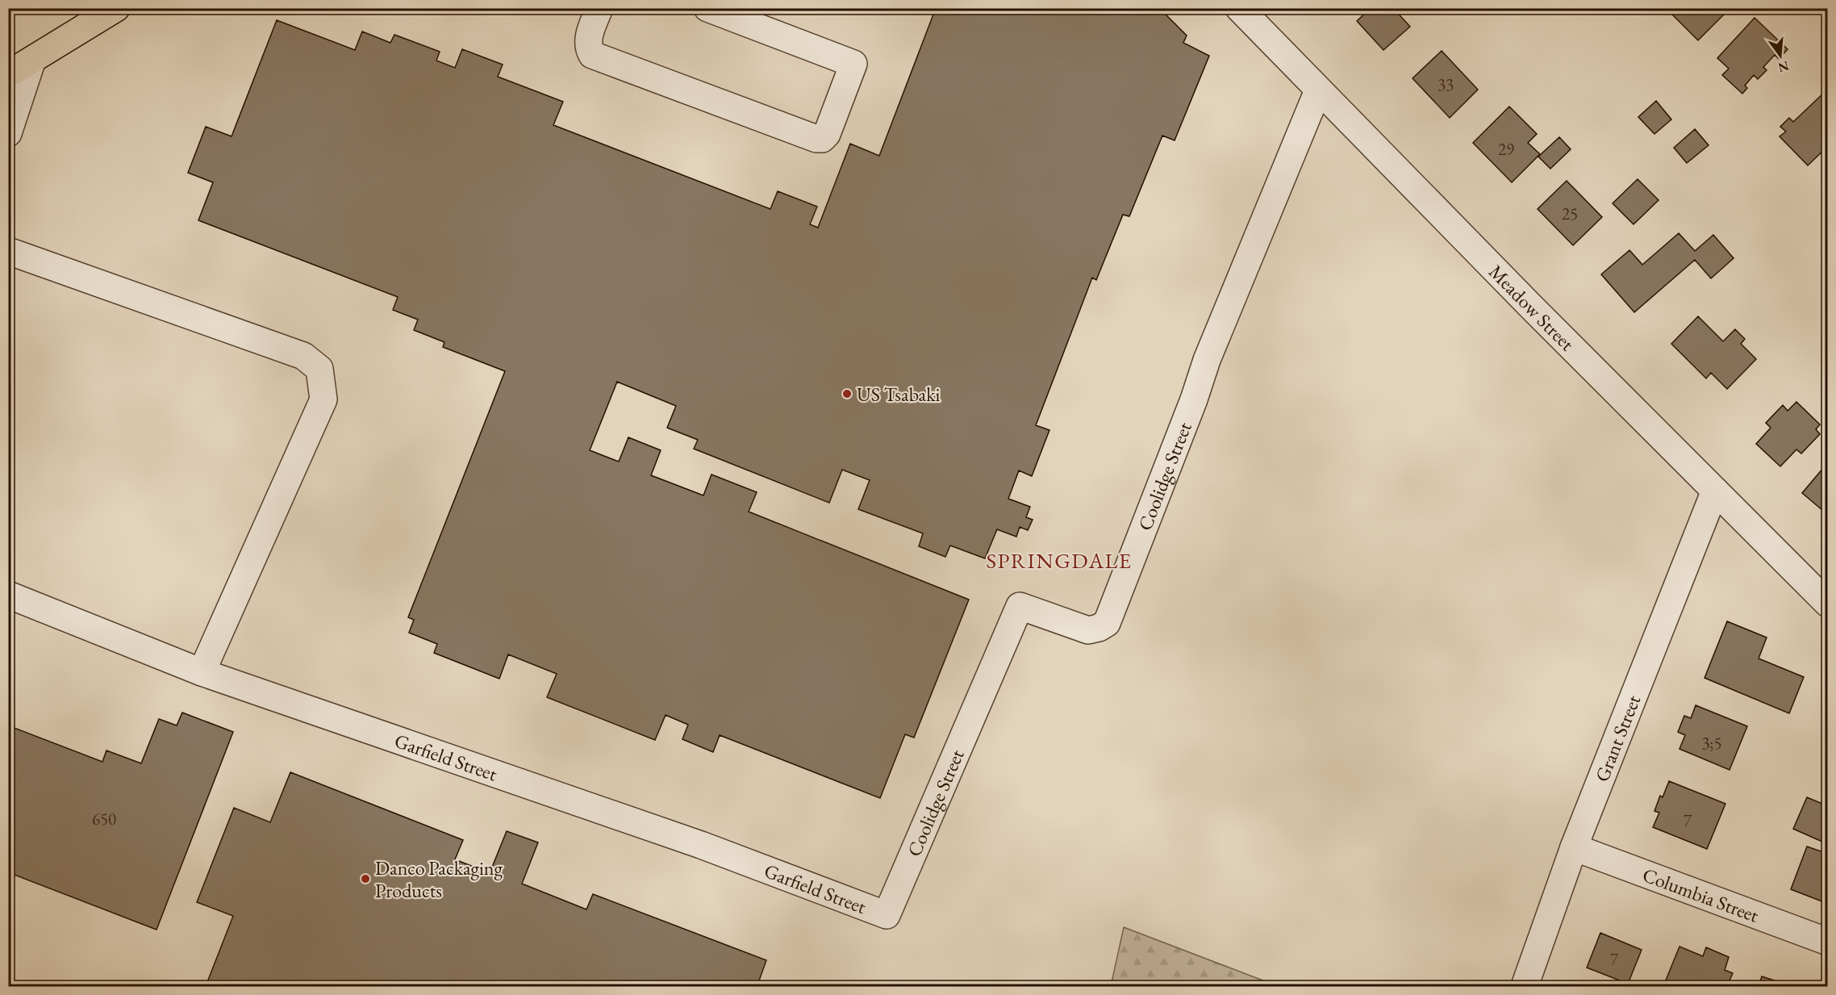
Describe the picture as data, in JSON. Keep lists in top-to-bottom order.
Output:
{
  "streets": {
    "street": [
      "Meadow Street",
      "Coolidge Street",
      "Grant Street",
      "Garfield Street",
      "Columbia Street"
    ]
  },
  "crossings": [
    ["Meadow Street", "Coolidge Street"],
    ["Meadow Street", "Grant Street"],
    ["Coolidge Street", "Garfield Street"],
    ["Grant Street", "Columbia Street"]
  ],
  "districts": ["SPRINGDALE"],
  "places": ["US Tsabaki", "Danco Packaging Products"],
  "house_numbers": [
    "33",
    "29",
    "25",
    "3;5",
    "650",
    "7",
    "7"
  ],
  "north": "bottom"
}
